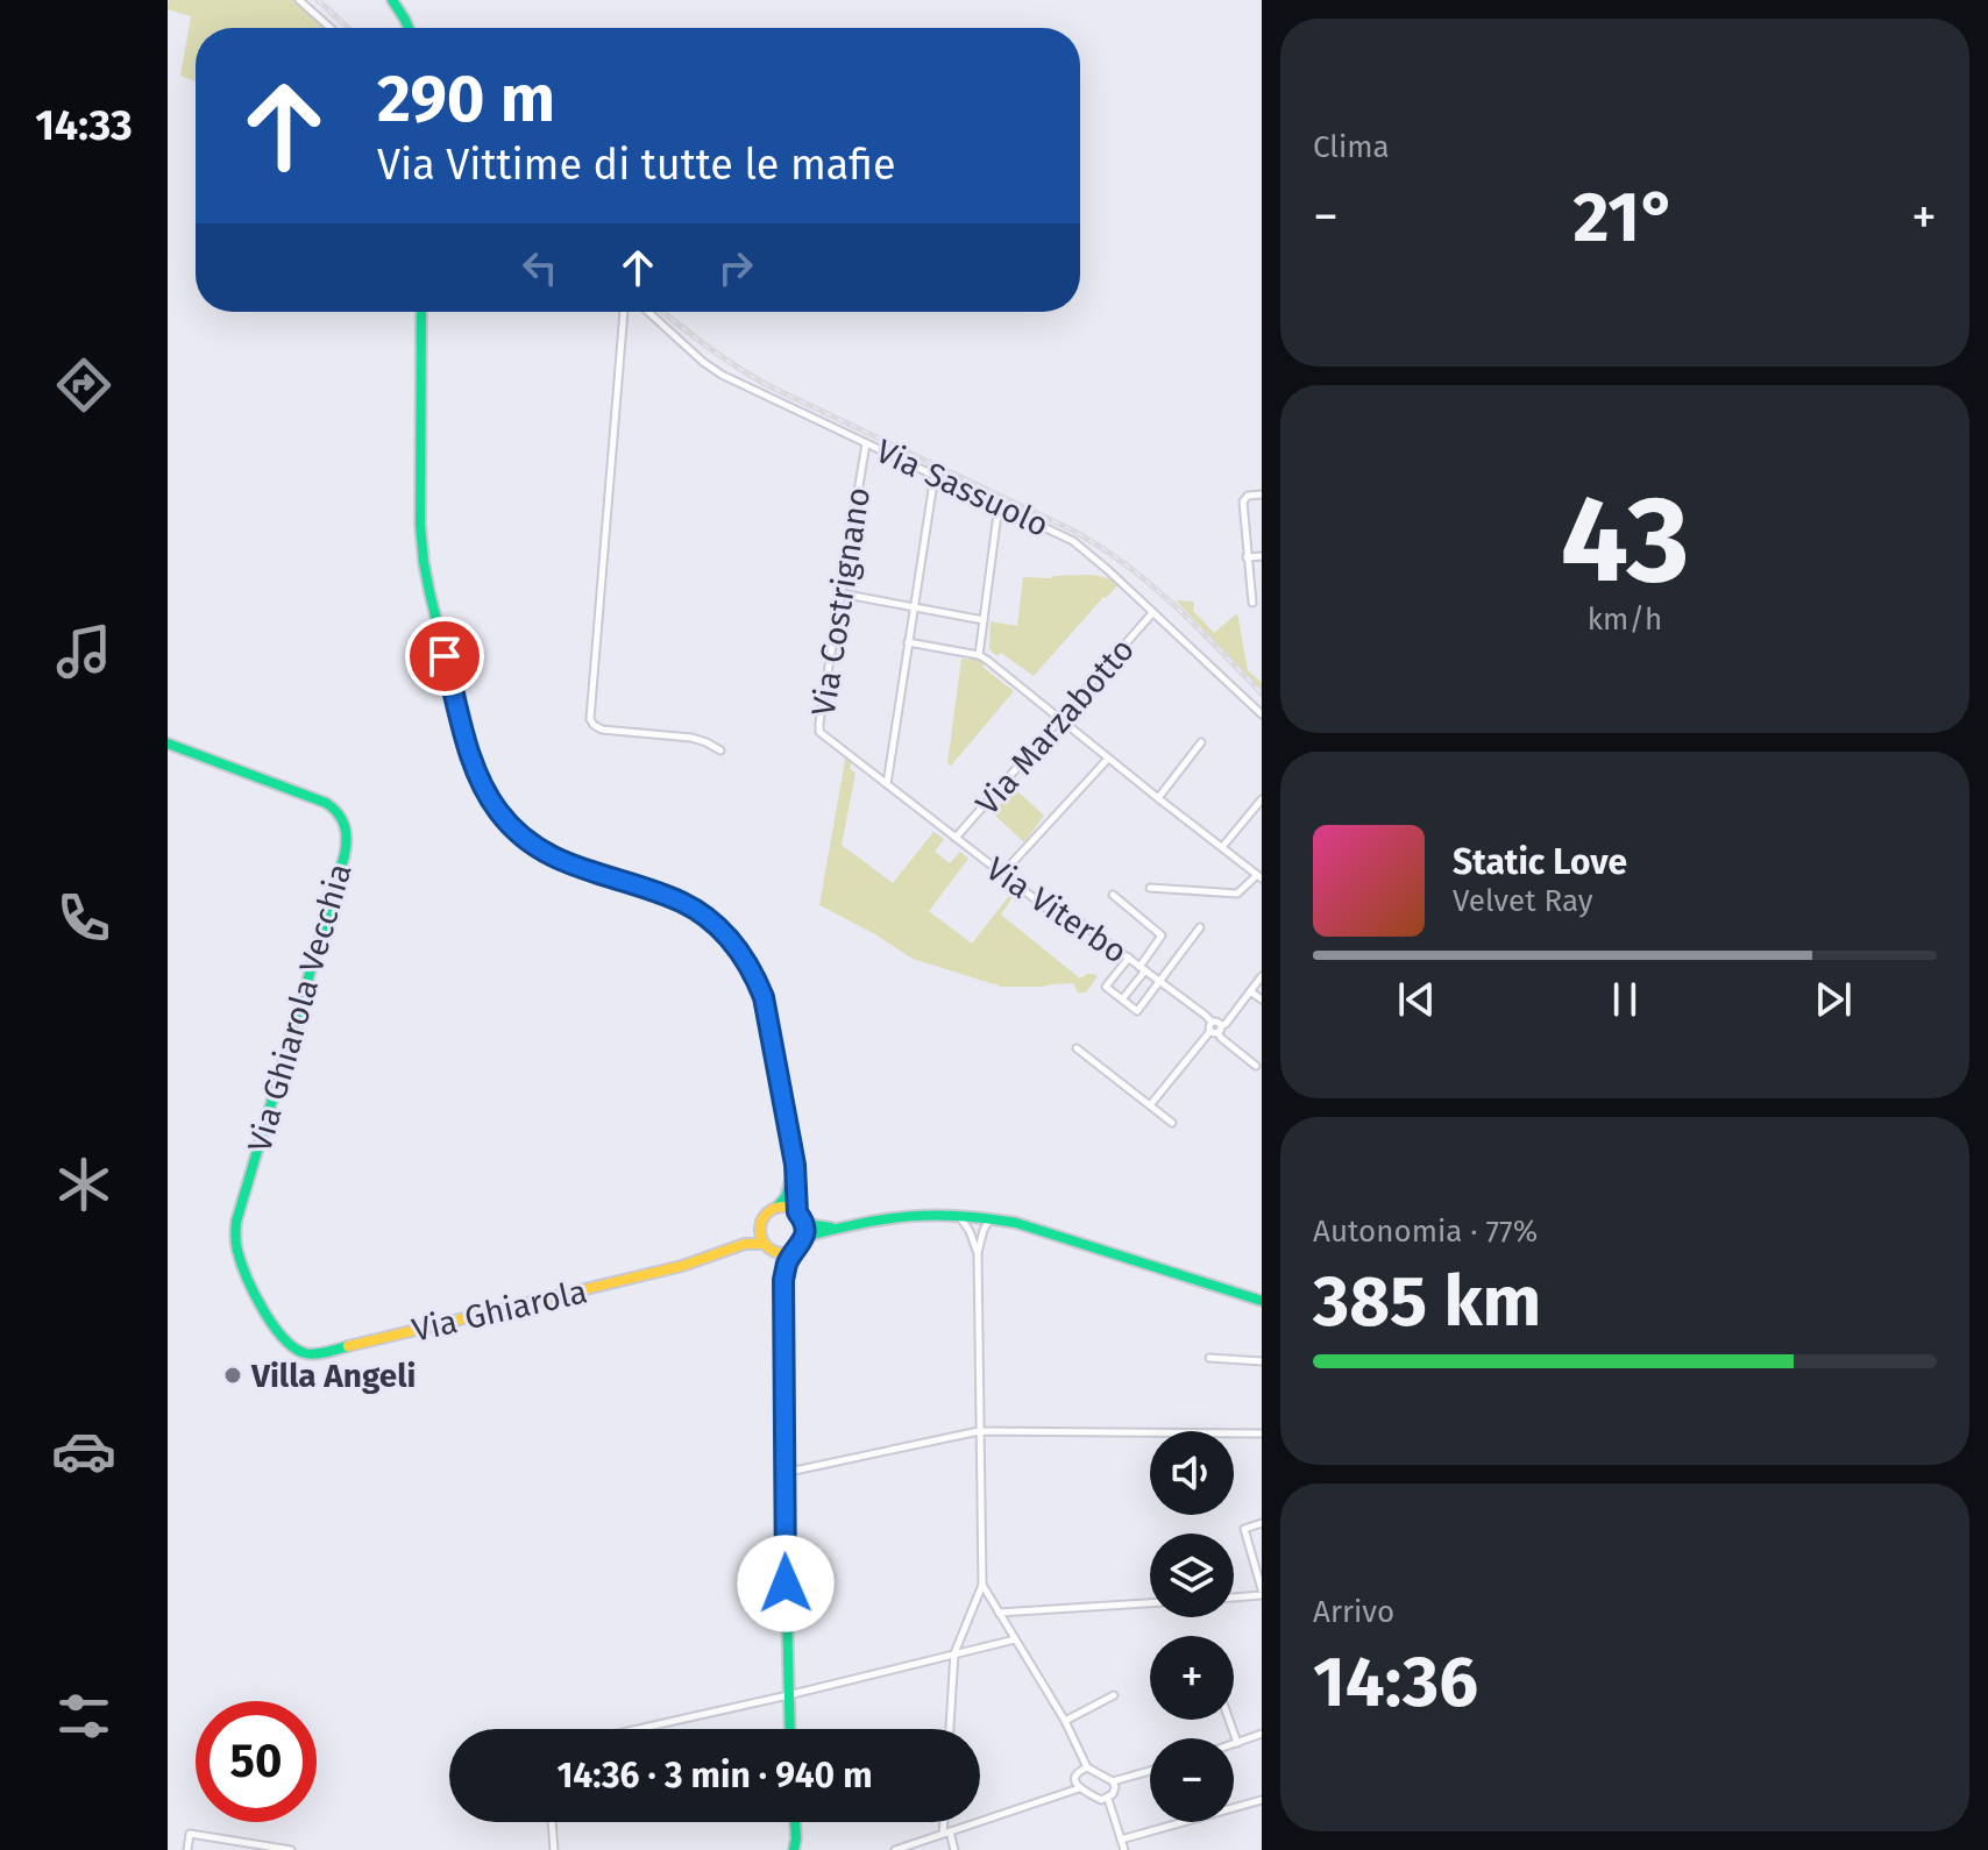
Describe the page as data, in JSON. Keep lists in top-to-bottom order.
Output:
{
  "streets": {
    "main road": ["Via Ghiarola Vecchia", "Via Ghiarola"],
    "street": [
      "Via Sassuolo",
      "Via Costrignano",
      "Via Marzabotto",
      "Via Viterbo"
    ]
  },
  "crossings": [
    ["Via Sassuolo", "Via Costrignano"],
    ["Via Sassuolo", "Via Marzabotto"],
    ["Via Costrignano", "Via Viterbo"],
    ["Via Marzabotto", "Via Viterbo"],
    ["Via Ghiarola Vecchia", "Via Ghiarola"]
  ],
  "places": ["Villa Angeli"],
  "page": {
    "tabs": "14:33",
    "tile": [
      "Clima",
      ["43", "km/h"],
      ["Autonomia · 77%", "385 km"],
      ["Arrivo", "14:36"]
    ],
    "turn": ["290 m", "Via Vittime di tutte le mafie"],
    "heat": ["−", "21°", "+"],
    "song": ["Static Love", "Velvet Ray"],
    "map_buttons": ["+", "−"],
    "limit": "50",
    "trip": "14:36 · 3 min · 940 m"
  }
}
